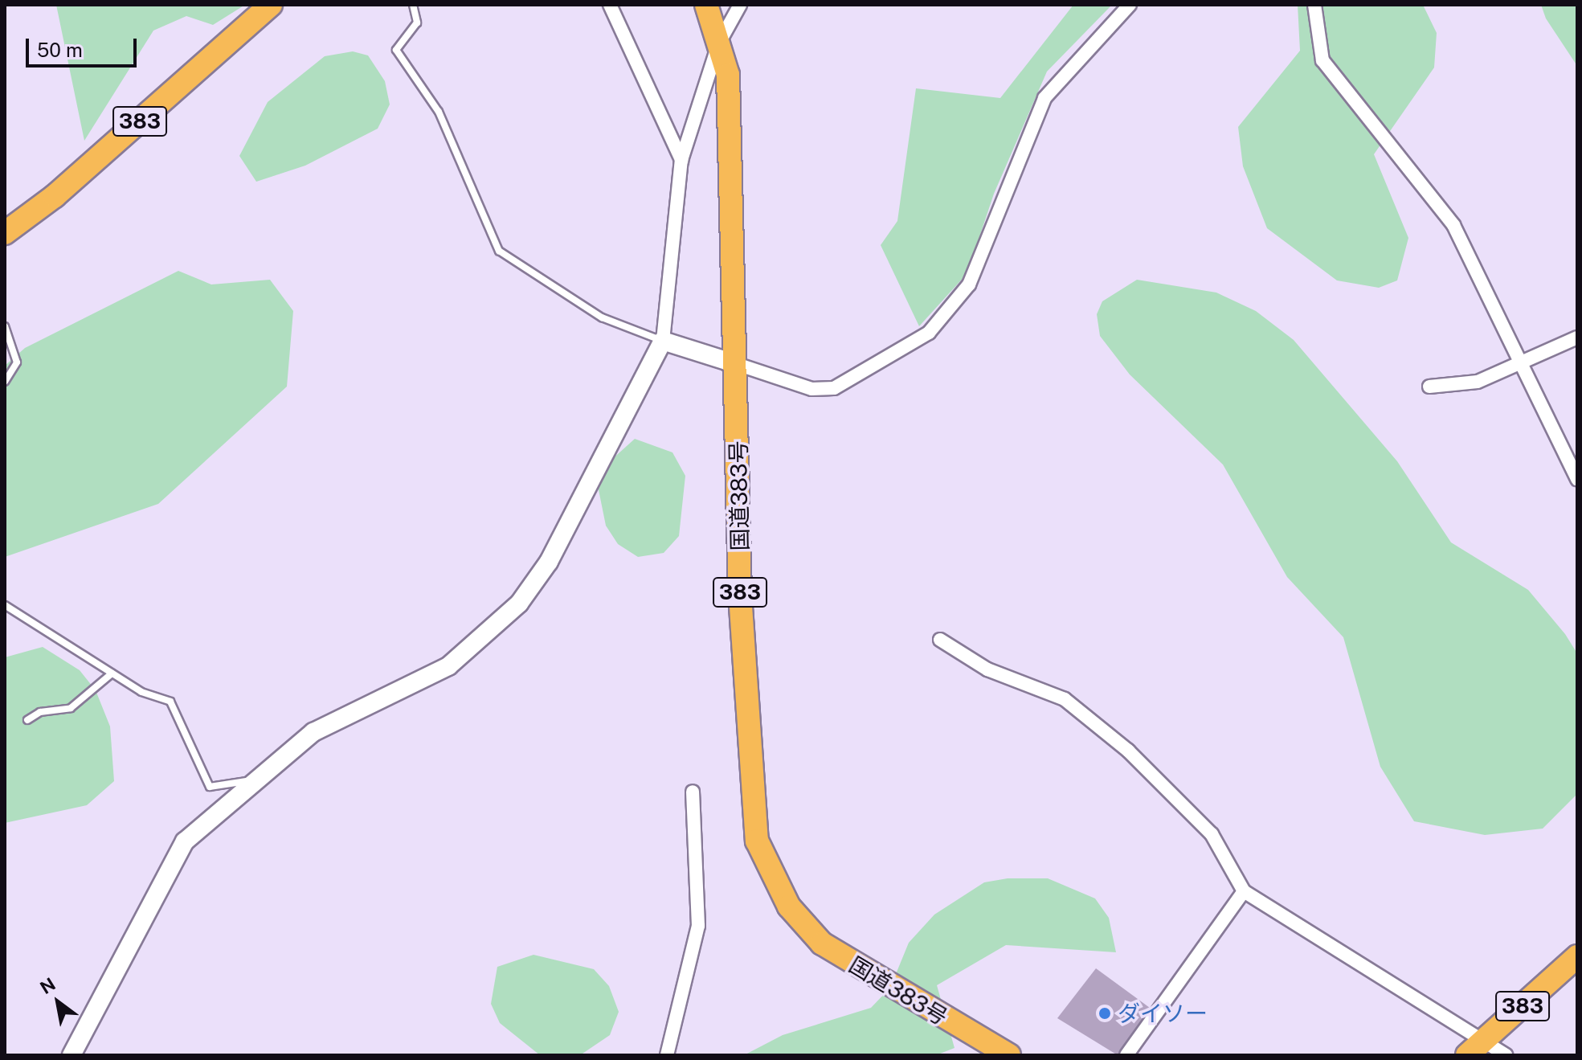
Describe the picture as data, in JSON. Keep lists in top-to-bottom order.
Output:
{
  "streets": {
    "highway": ["383", "国道383号"]
  },
  "places": ["ダイソー"],
  "scale_bar": "50 m",
  "north": "top left"
}
